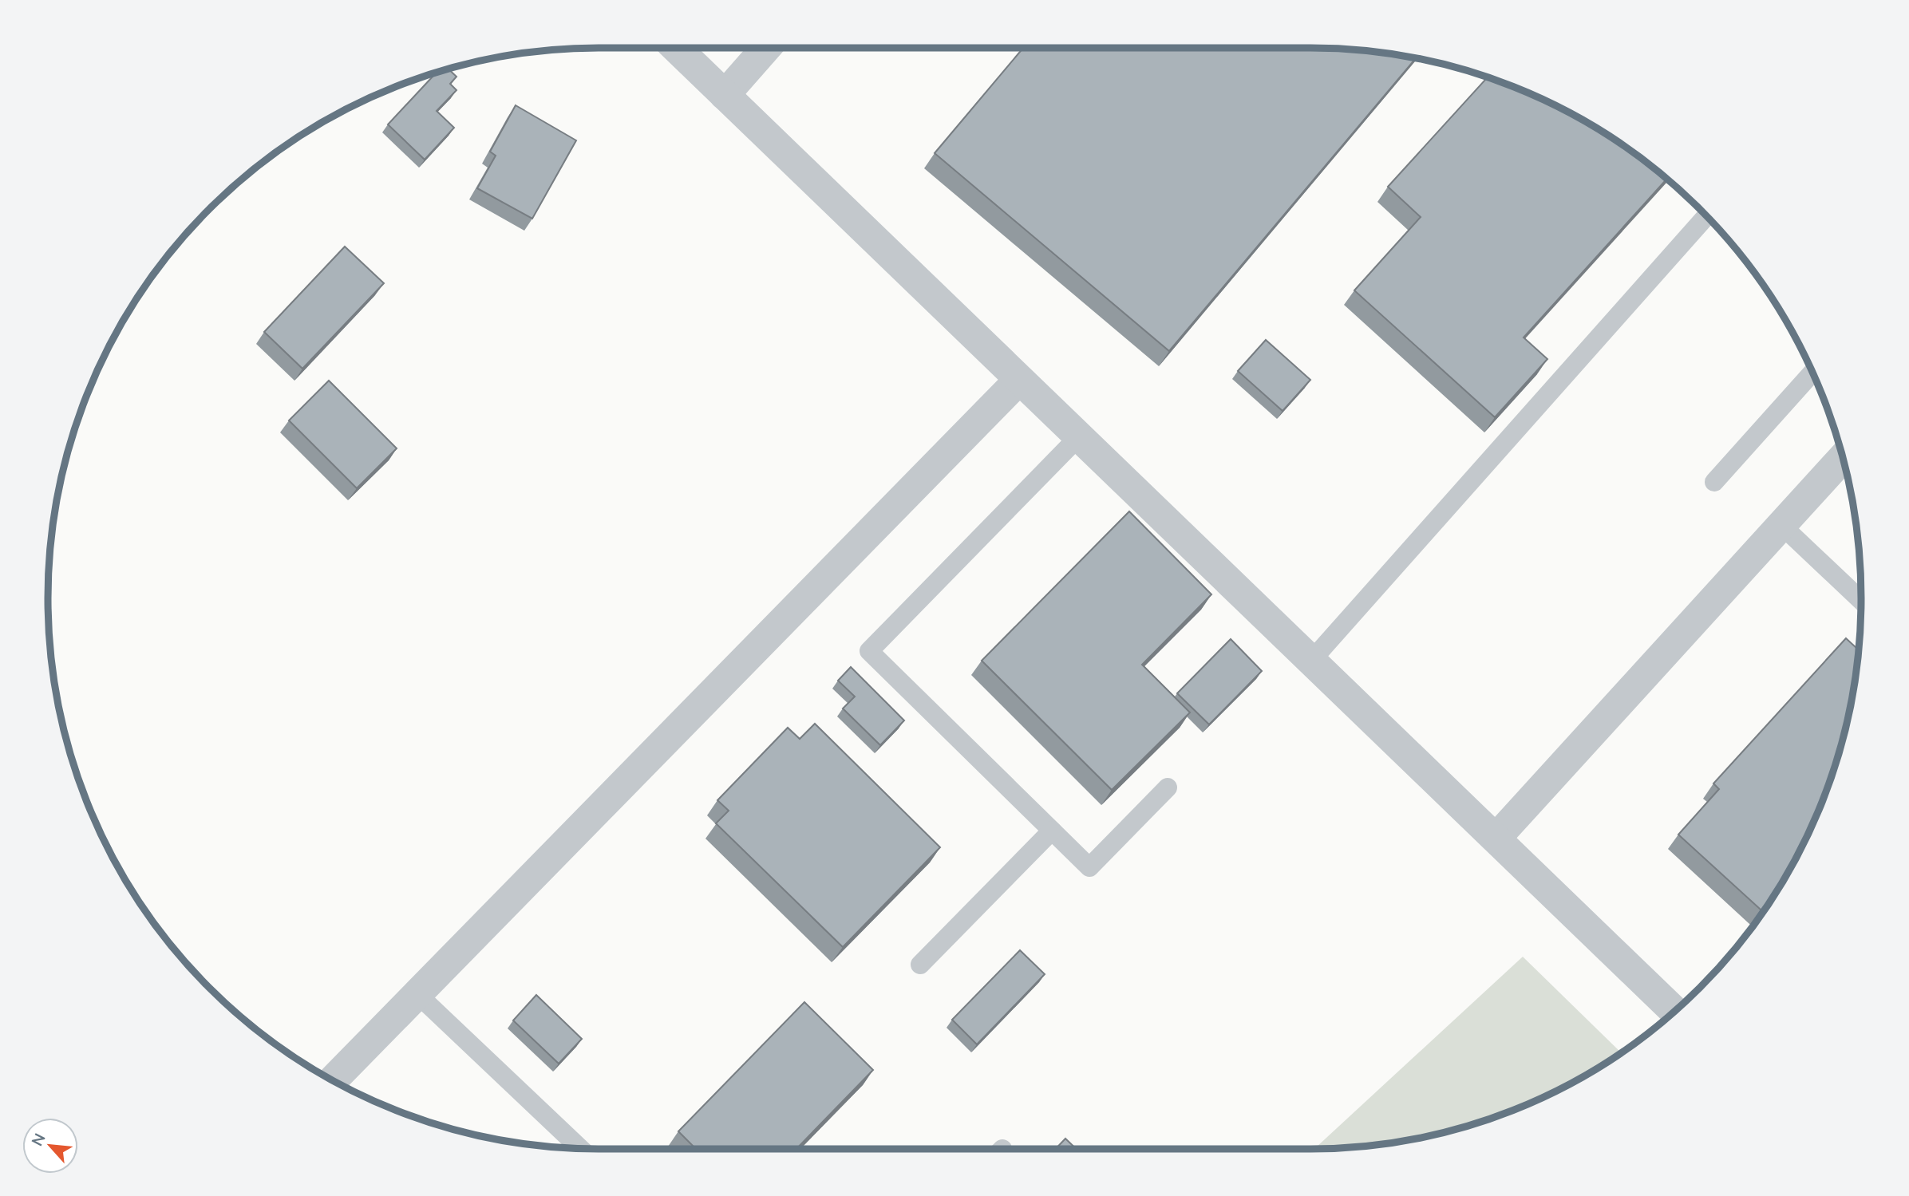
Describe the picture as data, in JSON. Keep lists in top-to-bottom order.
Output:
{
  "north": "top left"
}
